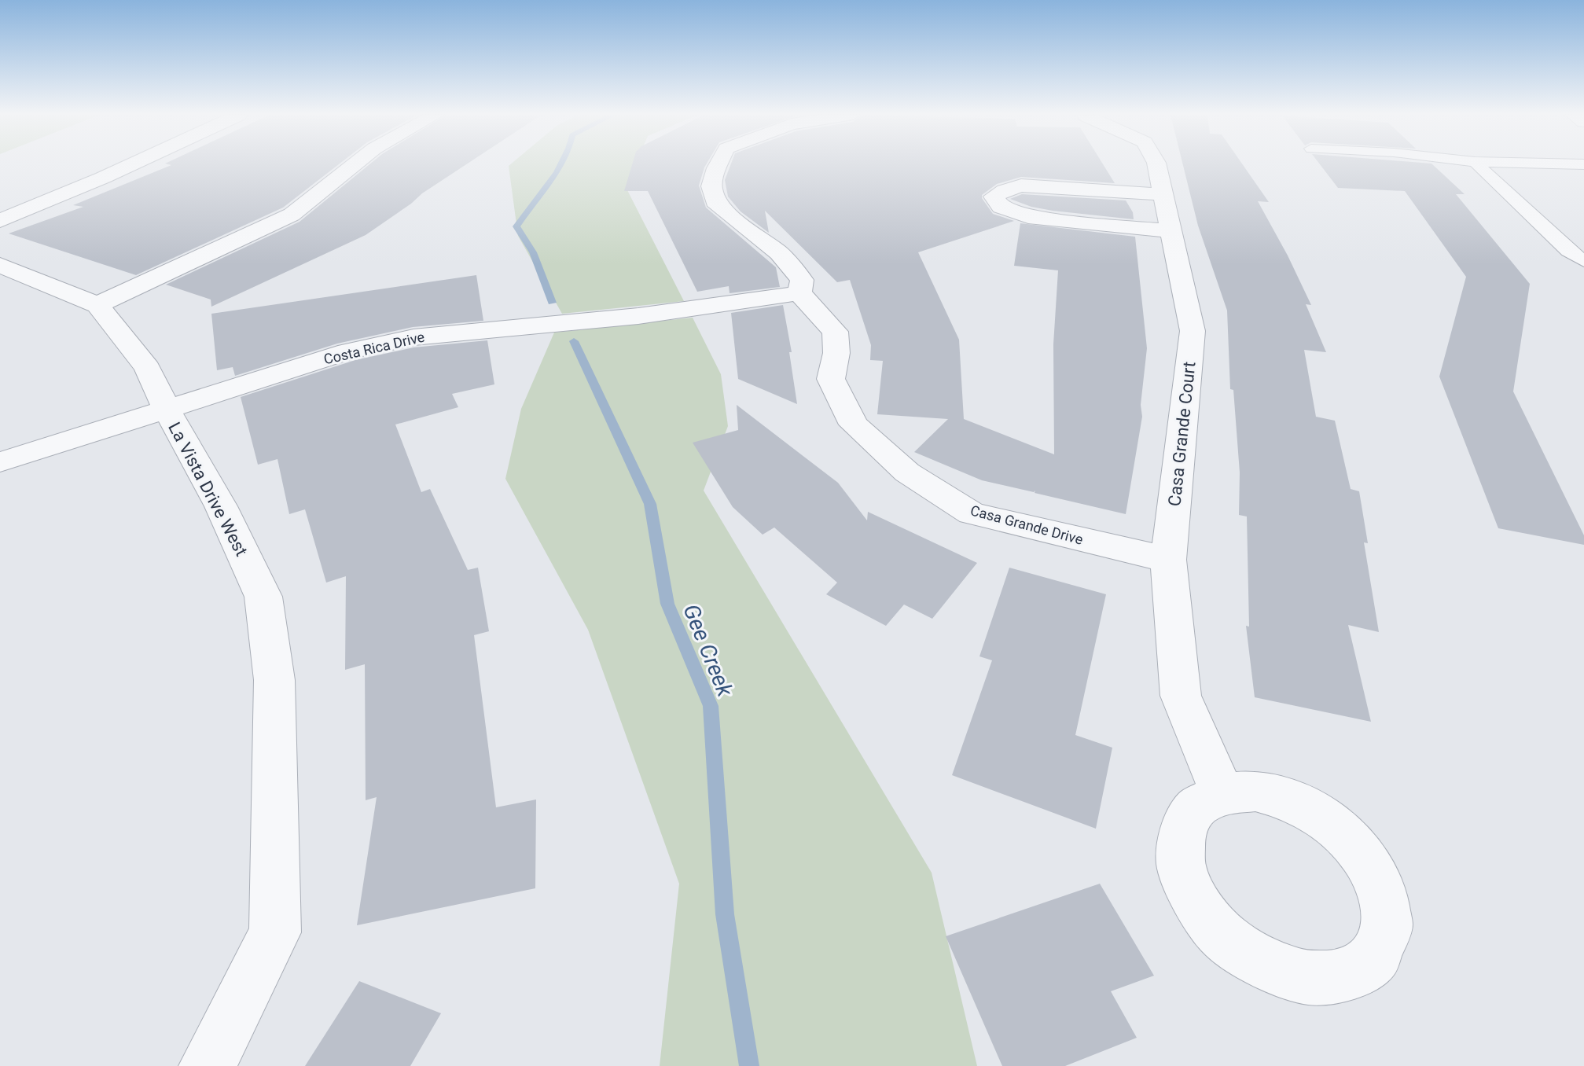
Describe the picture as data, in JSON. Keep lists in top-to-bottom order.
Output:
{
  "streets": {
    "street": [
      "Costa Rica Drive",
      "Casa Grande Court",
      "La Vista Drive West",
      "Casa Grande Drive"
    ]
  },
  "crossings": [
    ["Costa Rica Drive", "La Vista Drive West"],
    ["Costa Rica Drive", "Casa Grande Drive"],
    ["Casa Grande Court", "Casa Grande Drive"]
  ],
  "water": ["Gee Creek"]
}
